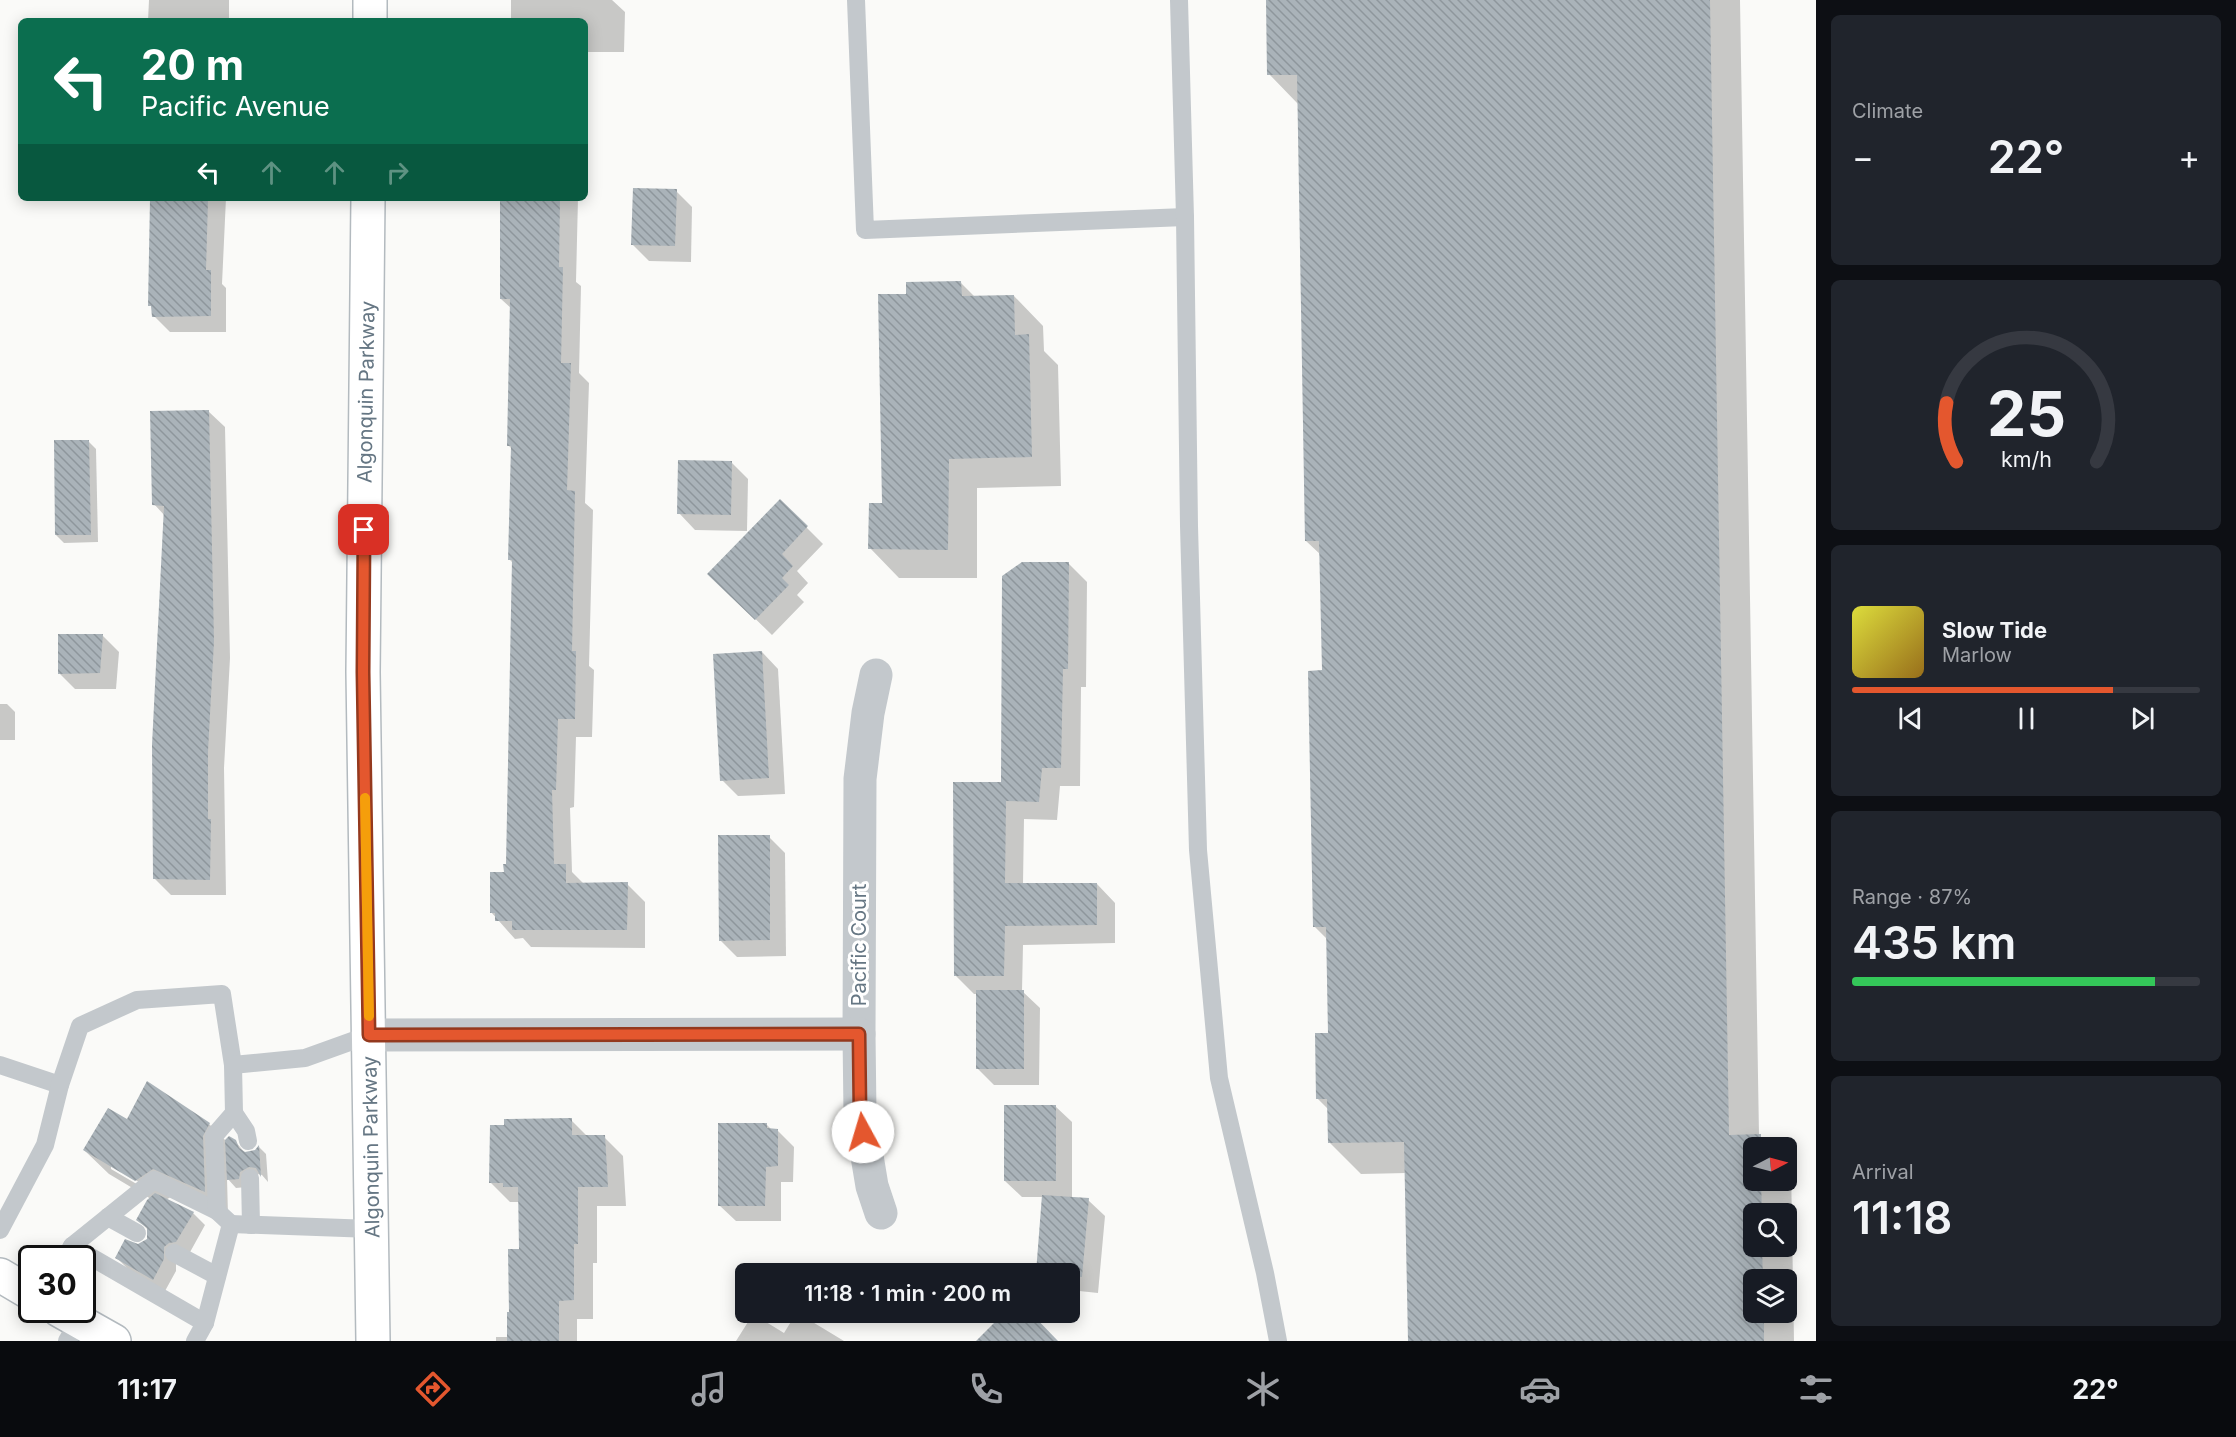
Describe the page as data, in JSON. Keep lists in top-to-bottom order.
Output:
{
  "streets": {
    "main road": ["Algonquin Parkway"],
    "street": ["Pacific Court"]
  },
  "north": "right",
  "page": {
    "tile": [
      "Climate",
      ["Range · 87%", "435 km"],
      ["Arrival", "11:18"]
    ],
    "turn": ["20 m", "Pacific Avenue"],
    "heat": ["−", "22°", "+"],
    "song": ["Slow Tide", "Marlow"],
    "limit": "30",
    "trip": "11:18 · 1 min · 200 m",
    "tabs": ["11:17", "22°"],
    "gauge": ["25", "km/h"]
  }
}
